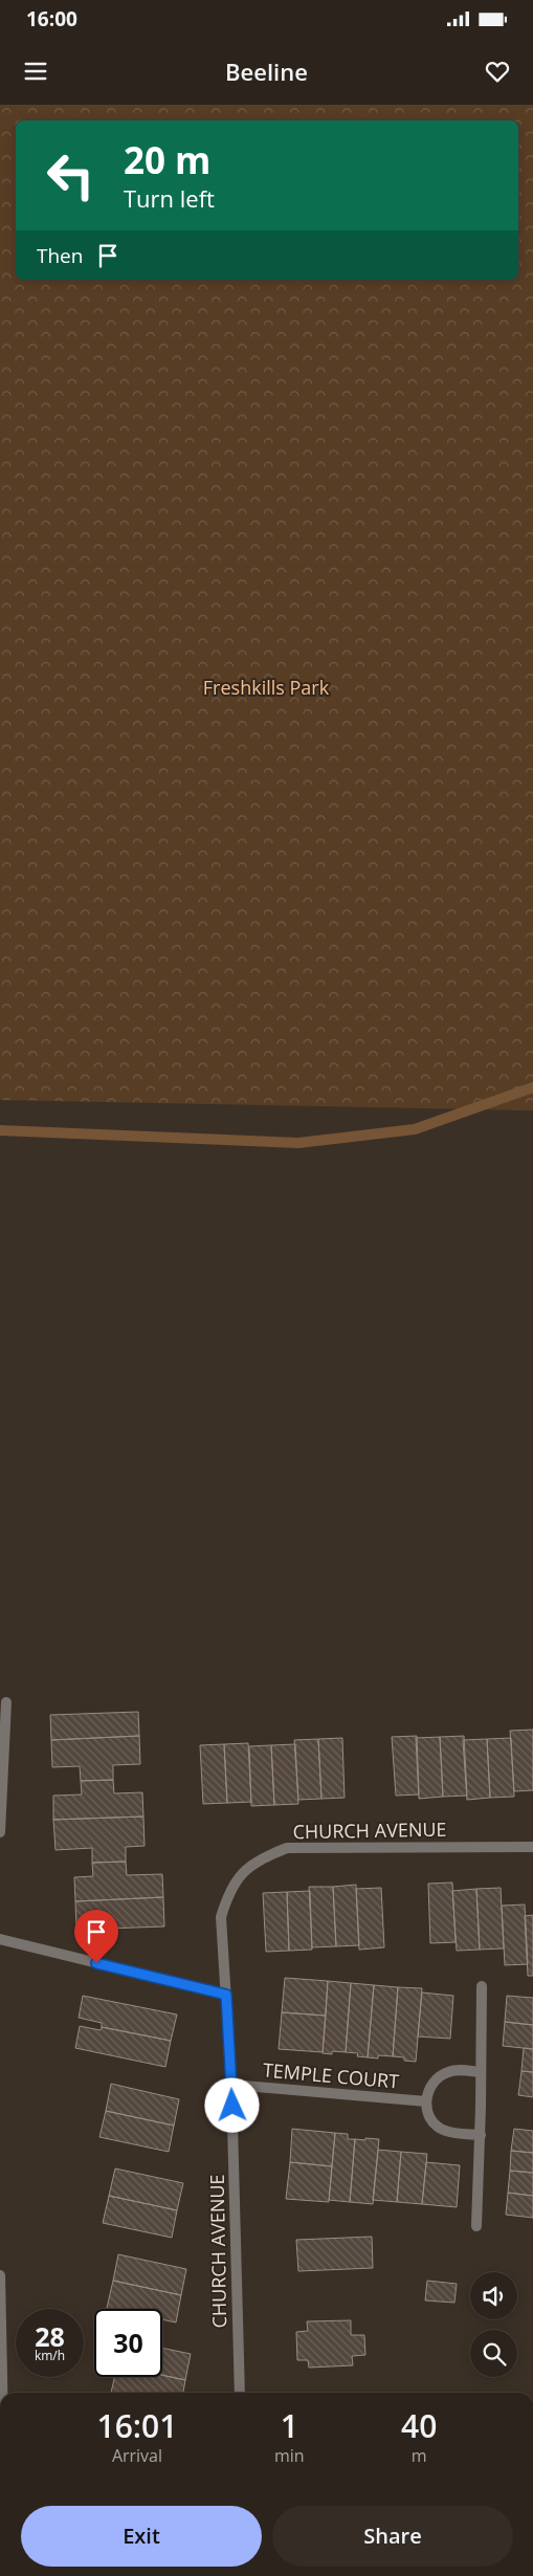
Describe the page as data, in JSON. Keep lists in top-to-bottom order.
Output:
{
  "streets": {
    "street": ["CHURCH AVENUE", "TEMPLE COURT"]
  },
  "crossings": [
    ["CHURCH AVENUE", "TEMPLE COURT"]
  ],
  "parks": ["Freshkills Park"],
  "page": {
    "status": "16:00",
    "header": "Beeline",
    "turn": ["20 m", "Turn left"],
    "then": "Then",
    "speed": "28 km/h",
    "limit": "30",
    "eta": [
      "16:01",
      "Arrival",
      "1",
      "min",
      "40",
      "m"
    ],
    "buttons": ["Exit", "Share"]
  }
}
